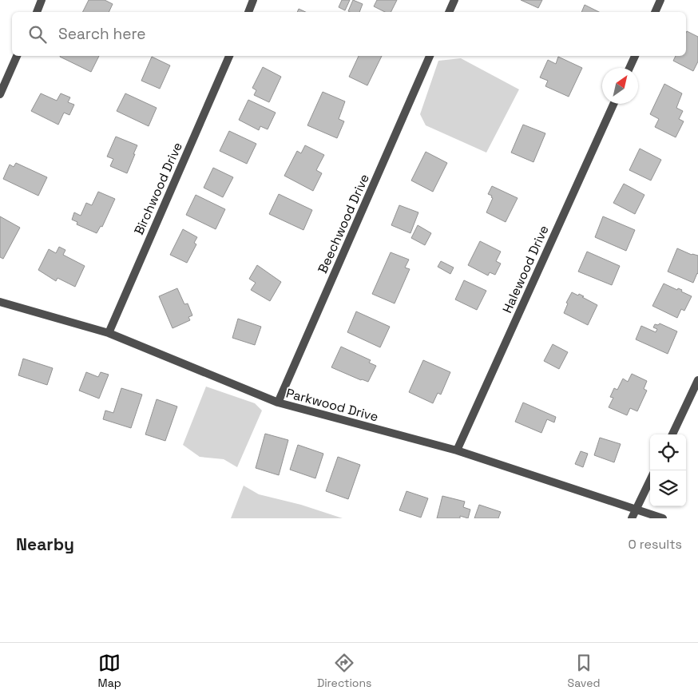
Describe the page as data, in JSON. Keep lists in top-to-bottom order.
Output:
{
  "streets": {
    "street": [
      "Birchwood Drive",
      "Beechwood Drive",
      "Halewood Drive",
      "Parkwood Drive"
    ]
  },
  "crossings": [
    ["Birchwood Drive", "Parkwood Drive"],
    ["Beechwood Drive", "Parkwood Drive"],
    ["Halewood Drive", "Parkwood Drive"]
  ],
  "north": "top right",
  "page": {
    "search": "Search here",
    "heading": ["Nearby", "0 results"],
    "nav": ["Map", "Directions", "Saved"]
  }
}
